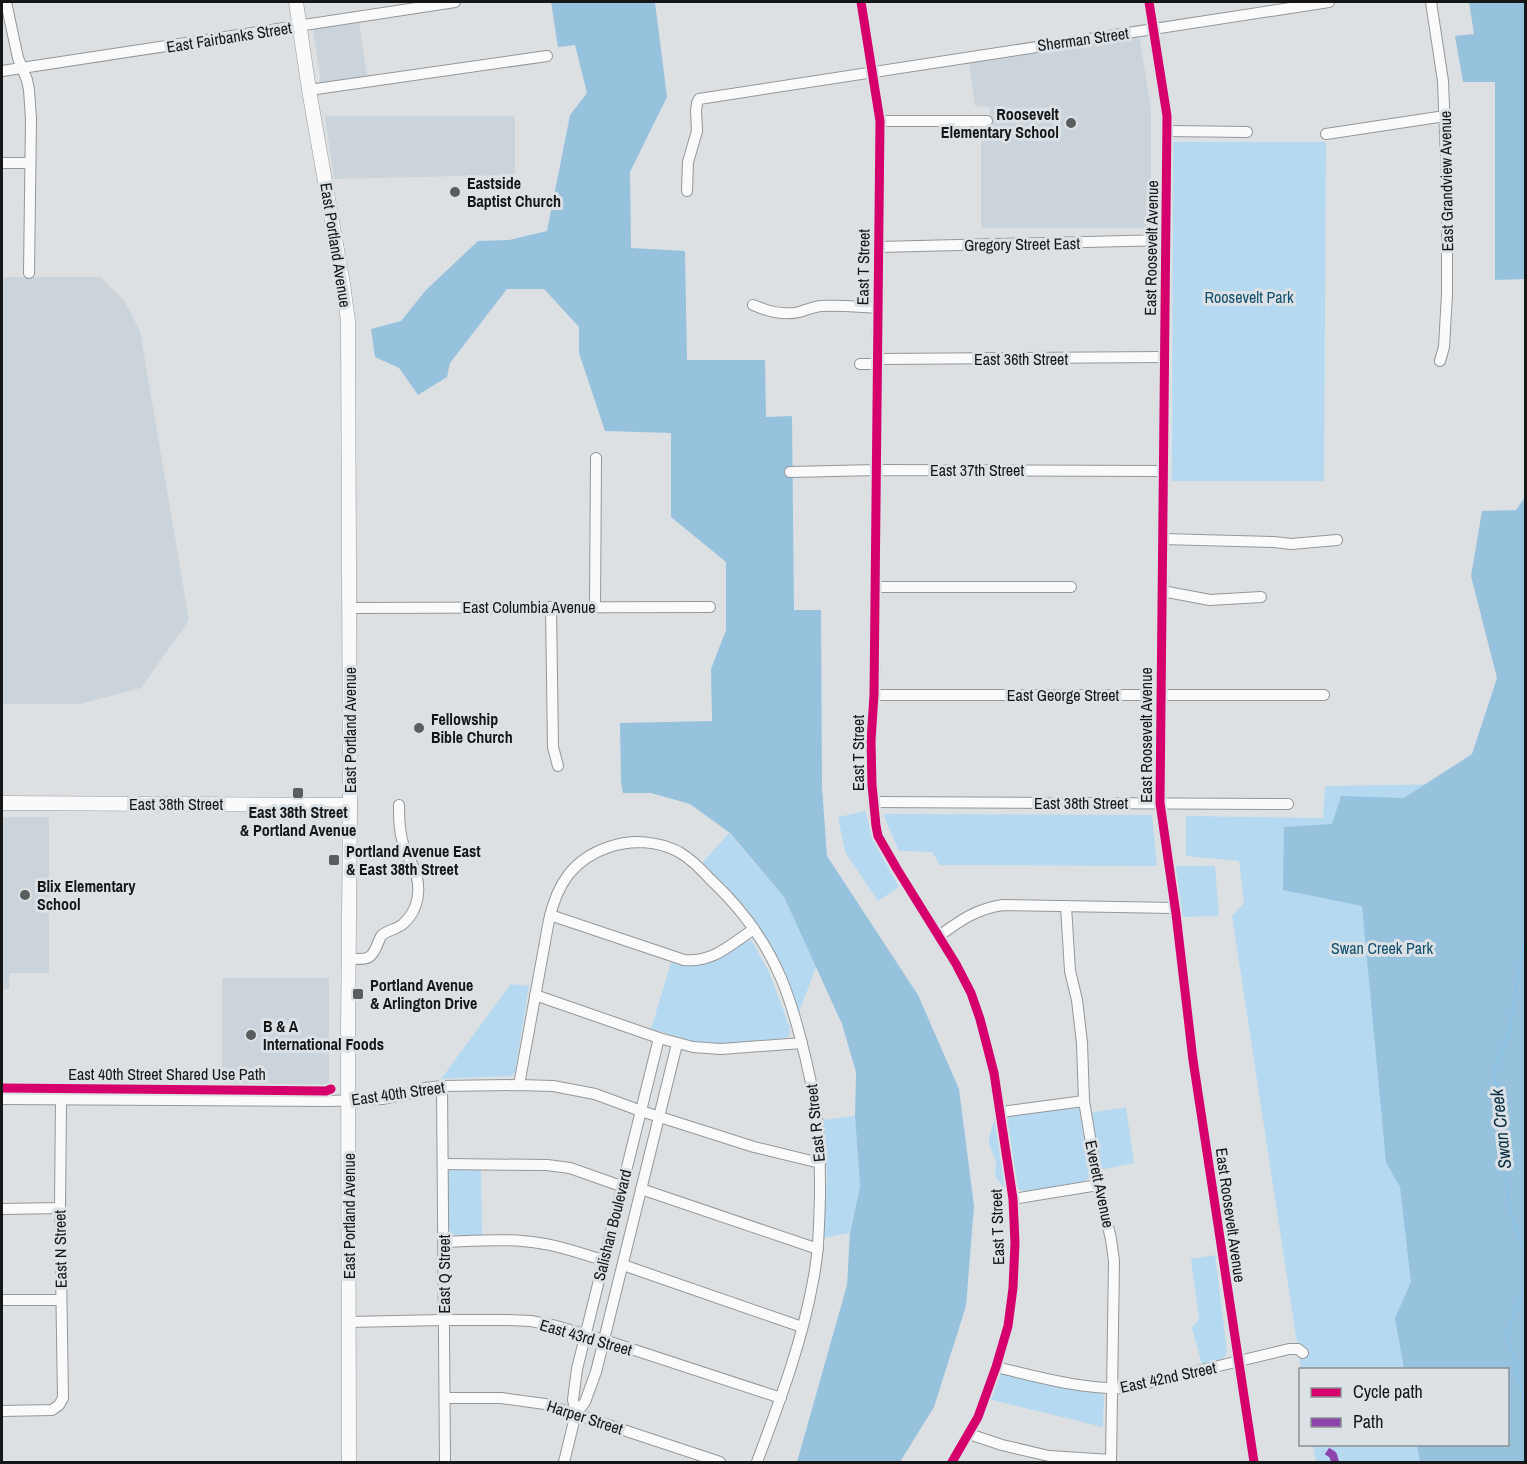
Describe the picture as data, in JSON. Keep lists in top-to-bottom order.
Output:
{
  "streets": {
    "main road": ["East Portland Avenue", "East 38th Street"],
    "street": [
      "East Fairbanks Street",
      "Sherman Street",
      "East Grandview Avenue",
      "Gregory Street East",
      "East Roosevelt Avenue",
      "East T Street",
      "East 36th Street",
      "East 37th Street",
      "East Columbia Avenue",
      "East George Street",
      "East 40th Street",
      "East R Street",
      "Everett Avenue",
      "Salishan Boulevard",
      "East N Street",
      "East Q Street",
      "East 43rd Street",
      "East 42nd Street",
      "Harper Street"
    ],
    "cycle path": ["East 40th Street Shared Use Path"]
  },
  "crossings": [
    ["East Fairbanks Street", "East Portland Avenue"],
    ["Sherman Street", "East Roosevelt Avenue"],
    ["Sherman Street", "East T Street"],
    ["Gregory Street East", "East Roosevelt Avenue"],
    ["Gregory Street East", "East T Street"],
    ["East Portland Avenue", "East Columbia Avenue"],
    ["East Portland Avenue", "East 38th Street"],
    ["East Portland Avenue", "East 40th Street"],
    ["East Portland Avenue", "East 43rd Street"],
    ["East Roosevelt Avenue", "East 36th Street"],
    ["East Roosevelt Avenue", "East 37th Street"],
    ["East Roosevelt Avenue", "East George Street"],
    ["East Roosevelt Avenue", "East 38th Street"],
    ["East Roosevelt Avenue", "East 42nd Street"],
    ["East T Street", "East 36th Street"],
    ["East T Street", "East 37th Street"],
    ["East T Street", "East George Street"],
    ["East T Street", "East 38th Street"],
    ["East T Street", "East 42nd Street"],
    ["East 40th Street", "East R Street"],
    ["East 40th Street", "Salishan Boulevard"],
    ["East 40th Street", "East N Street"],
    ["East 40th Street", "East Q Street"],
    ["East R Street", "East 43rd Street"],
    ["Everett Avenue", "East 42nd Street"],
    ["Salishan Boulevard", "East 43rd Street"],
    ["Salishan Boulevard", "Harper Street"],
    ["East Q Street", "East 43rd Street"],
    ["East Q Street", "Harper Street"]
  ],
  "water": ["Swan Creek"],
  "parks": ["Roosevelt Park", "Swan Creek Park"],
  "places": {
    "other": [
      "Roosevelt Elementary School",
      "Eastside Baptist Church",
      "Fellowship Bible Church",
      "Blix Elementary School",
      "B & A International Foods"
    ],
    "transit": ["East 38th Street & Portland Avenue", "Portland Avenue East & East 38th Street", "Portland Avenue & Arlington Drive"]
  },
  "legend": ["Cycle path", "Path"]
}
